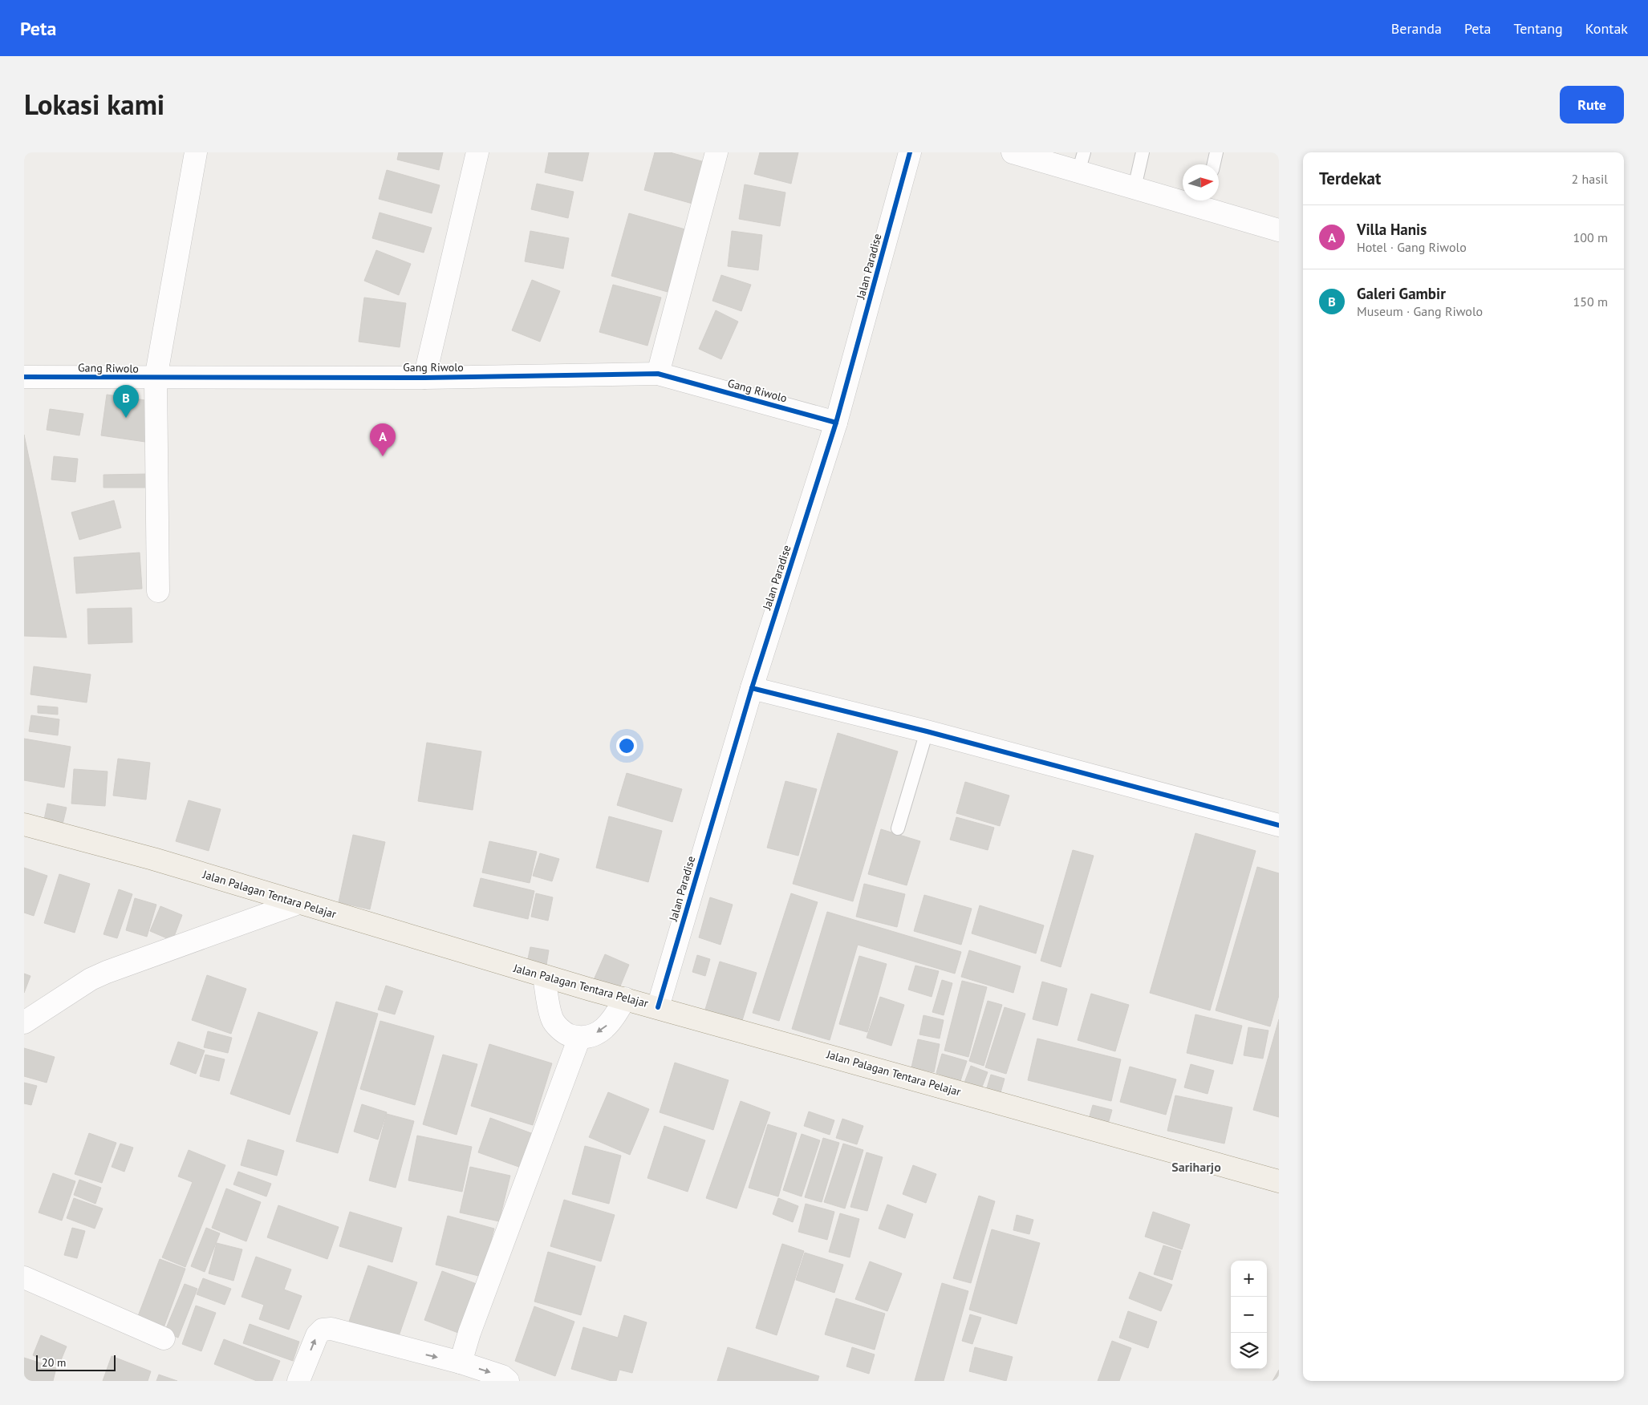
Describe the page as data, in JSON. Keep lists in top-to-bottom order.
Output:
{
  "streets": {
    "main road": ["Jalan Palagan Tentara Pelajar"],
    "street": ["Jalan Paradise", "Gang Riwolo"]
  },
  "crossings": [
    ["Jalan Paradise", "Gang Riwolo"],
    ["Jalan Paradise", "Jalan Palagan Tentara Pelajar"]
  ],
  "districts": ["Sariharjo"],
  "scale_bar": "20 m",
  "north": "right",
  "page": {
    "header": "Peta",
    "nav": [
      "Beranda",
      "Peta",
      "Tentang",
      "Kontak"
    ],
    "title": "Lokasi kami",
    "buttons": "Rute",
    "heading": ["Terdekat", "2 hasil"],
    "list": [
      {
        "mark": "A",
        "name": "Villa Hanis",
        "note": "Hotel · Gang Riwolo",
        "value": "100 m"
      },
      {
        "mark": "B",
        "name": "Galeri Gambir",
        "note": "Museum · Gang Riwolo",
        "value": "150 m"
      }
    ],
    "pins": ["B", "A"],
    "map_buttons": ["+", "−"],
    "scale": "20 m"
  }
}
